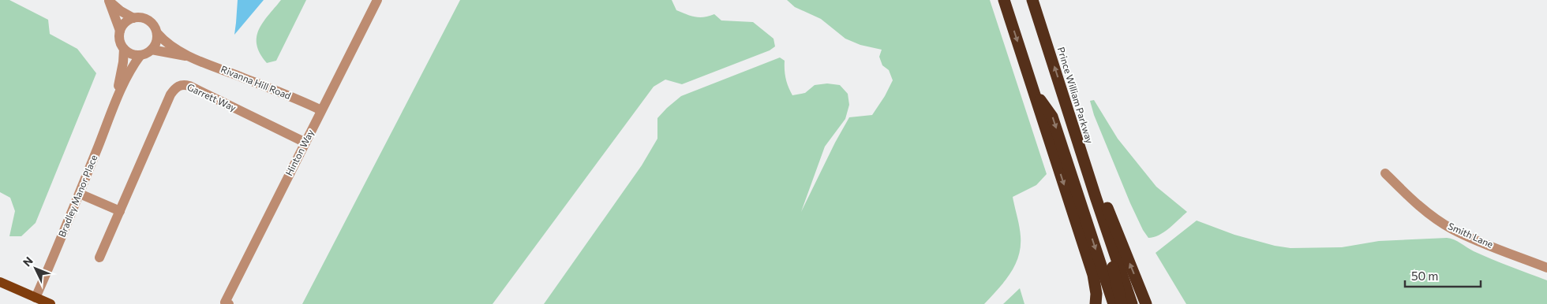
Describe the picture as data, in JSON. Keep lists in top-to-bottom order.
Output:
{
  "streets": {
    "highway": ["Prince William Parkway"],
    "street": [
      "Rivanna Hill Road",
      "Garrett Way",
      "Hinton Way",
      "Bradley Manor Place",
      "Smith Lane"
    ]
  },
  "crossings": [
    ["Rivanna Hill Road", "Hinton Way"],
    ["Rivanna Hill Road", "Bradley Manor Place"],
    ["Garrett Way", "Hinton Way"]
  ],
  "scale_bar": "50 m",
  "north": "top left"
}
